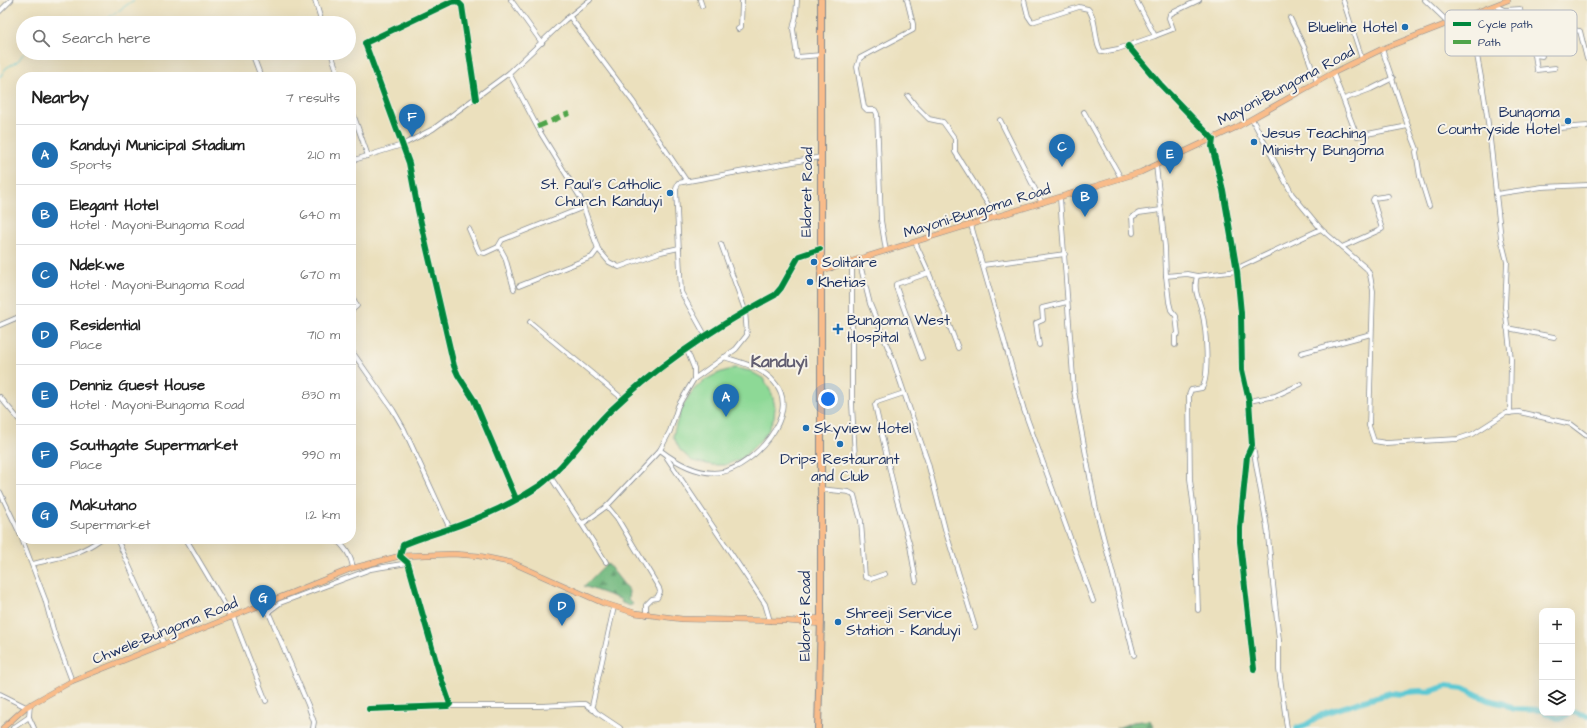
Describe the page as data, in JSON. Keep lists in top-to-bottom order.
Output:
{
  "streets": {
    "highway": ["Eldoret Road"],
    "main road": ["Mayoni-Bungoma Road", "Chwele-Bungoma Road"]
  },
  "crossings": [
    ["Eldoret Road", "Chwele-Bungoma Road"]
  ],
  "districts": ["Kanduyi"],
  "places": {
    "other": [
      "Blueline Hotel",
      "Bungoma Countryside Hotel",
      "Jesus Teaching Ministry Bungoma",
      "St. Paul's Catholic Church Kanduyi",
      "Solitaire",
      "Khetias",
      "Skyview Hotel",
      "Drips Restaurant and Club",
      "Shreeji Service Station - Kanduyi"
    ],
    "health": ["Bungoma West Hospital"]
  },
  "legend": ["Cycle path", "Path"],
  "page": {
    "search": "Search here",
    "heading": ["Nearby", "7 results"],
    "pins": [
      "F",
      "C",
      "E",
      "B",
      "A",
      "G",
      "D"
    ],
    "list": [
      {
        "mark": "A",
        "name": "Kanduyi Municipal Stadium",
        "note": "Sports",
        "value": "210 m"
      },
      {
        "mark": "B",
        "name": "Elegant Hotel",
        "note": "Hotel · Mayoni-Bungoma Road",
        "value": "640 m"
      },
      {
        "mark": "C",
        "name": "Ndekwe",
        "note": "Hotel · Mayoni-Bungoma Road",
        "value": "670 m"
      },
      {
        "mark": "D",
        "name": "Residential",
        "note": "Place",
        "value": "710 m"
      },
      {
        "mark": "E",
        "name": "Denniz Guest House",
        "note": "Hotel · Mayoni-Bungoma Road",
        "value": "830 m"
      },
      {
        "mark": "F",
        "name": "Southgate Supermarket",
        "note": "Place",
        "value": "990 m"
      },
      {
        "mark": "G",
        "name": "Makutano",
        "note": "Supermarket",
        "value": "1.2 km"
      }
    ],
    "map_buttons": ["+", "−"]
  }
}
